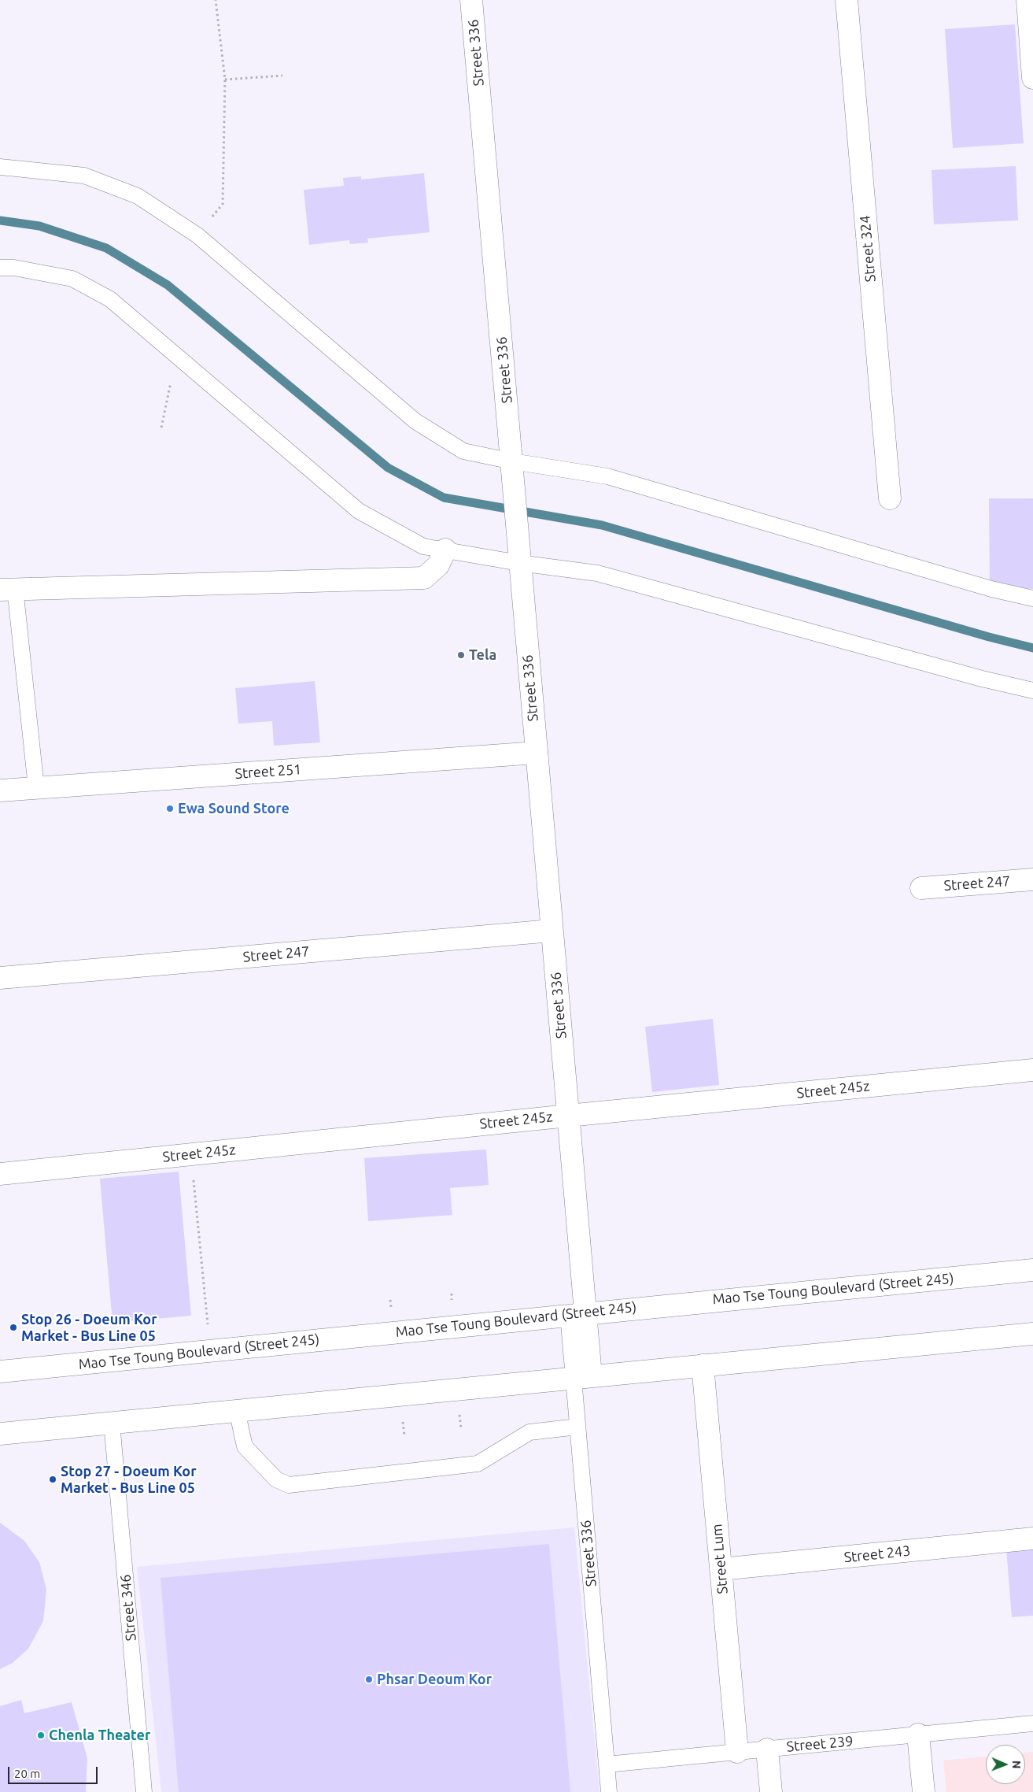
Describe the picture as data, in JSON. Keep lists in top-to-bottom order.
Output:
{
  "streets": {
    "street": [
      "Street 336",
      "Street 324",
      "Street 251",
      "Street 247",
      "Street 245z",
      "Mao Tse Toung Boulevard (Street 245)",
      "Street 243",
      "Street Lum"
    ],
    "lane": ["Street 346", "Street 239"]
  },
  "crossings": [
    ["Street 336", "Street 251"],
    ["Street 336", "Street 247"],
    ["Street 336", "Street 245z"],
    ["Street 336", "Mao Tse Toung Boulevard (Street 245)"],
    ["Street 336", "Street 239"],
    ["Street 243", "Street Lum"],
    ["Street Lum", "Street 239"]
  ],
  "places": [
    "Tela",
    "Ewa Sound Store",
    "Stop 26 - Doeum Kor Market - Bus Line 05",
    "Stop 27 - Doeum Kor Market - Bus Line 05",
    "Phsar Deoum Kor",
    "Chenla Theater"
  ],
  "scale_bar": "20 m",
  "north": "right"
}
